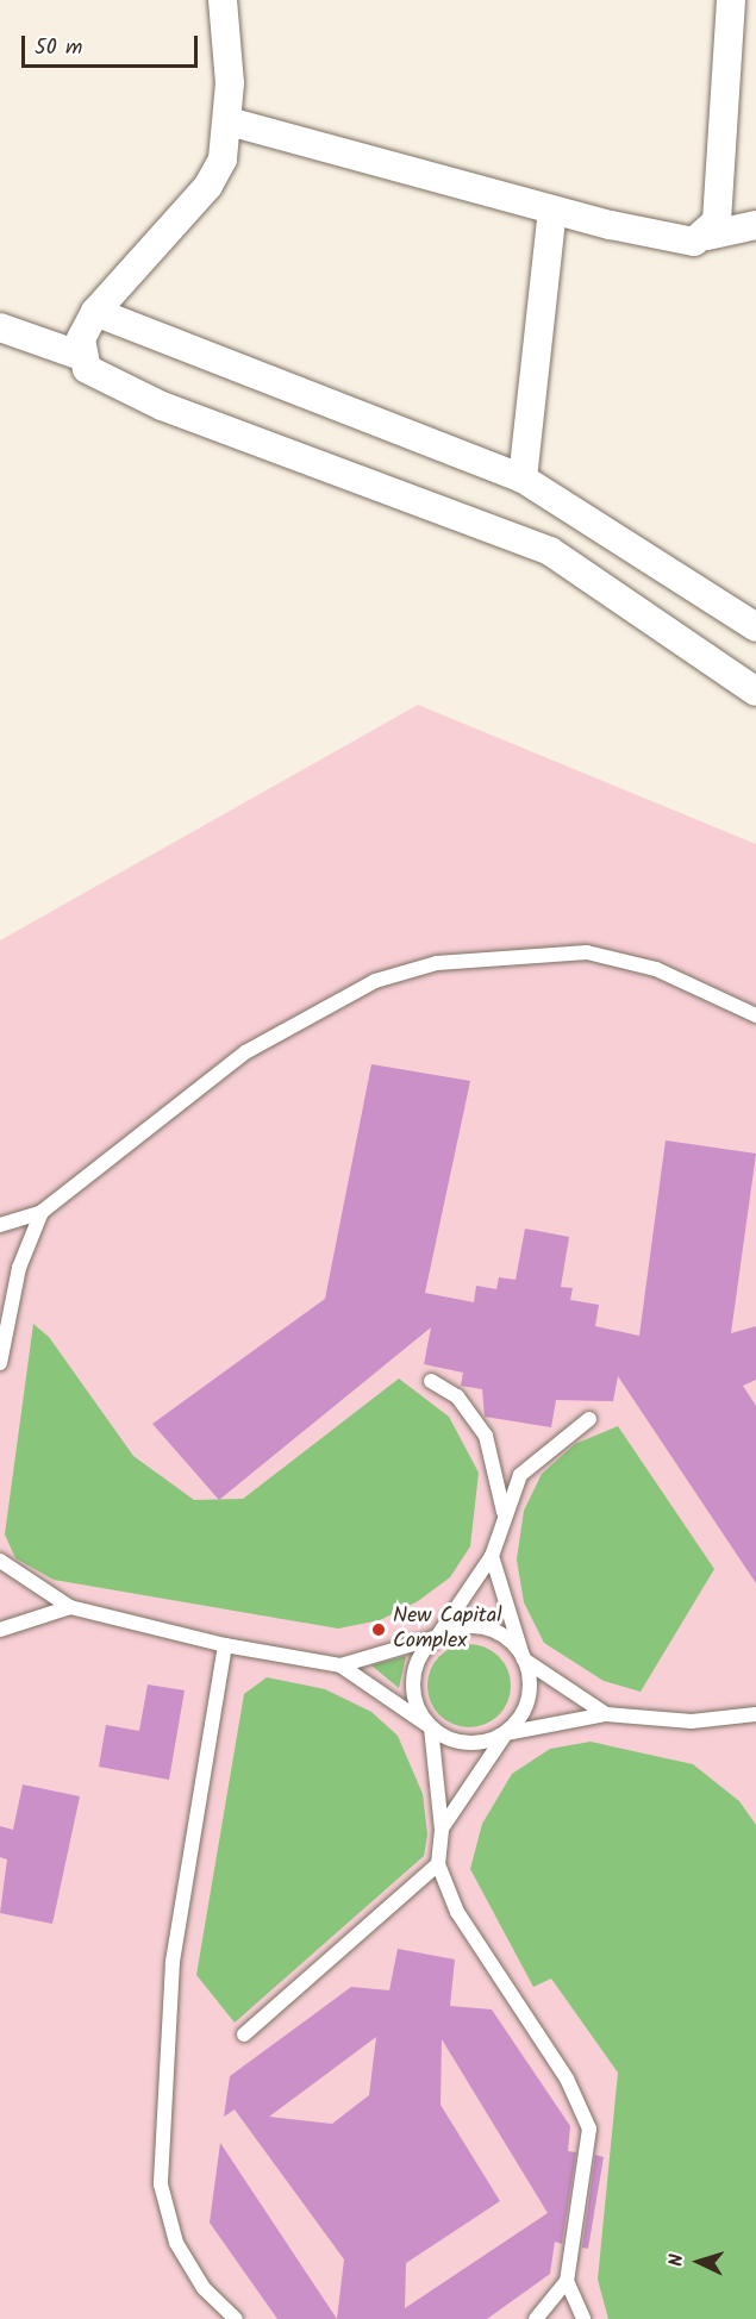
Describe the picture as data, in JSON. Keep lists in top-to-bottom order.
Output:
{
  "places": ["New Capital Complex"],
  "scale_bar": "50 m",
  "north": "left"
}
